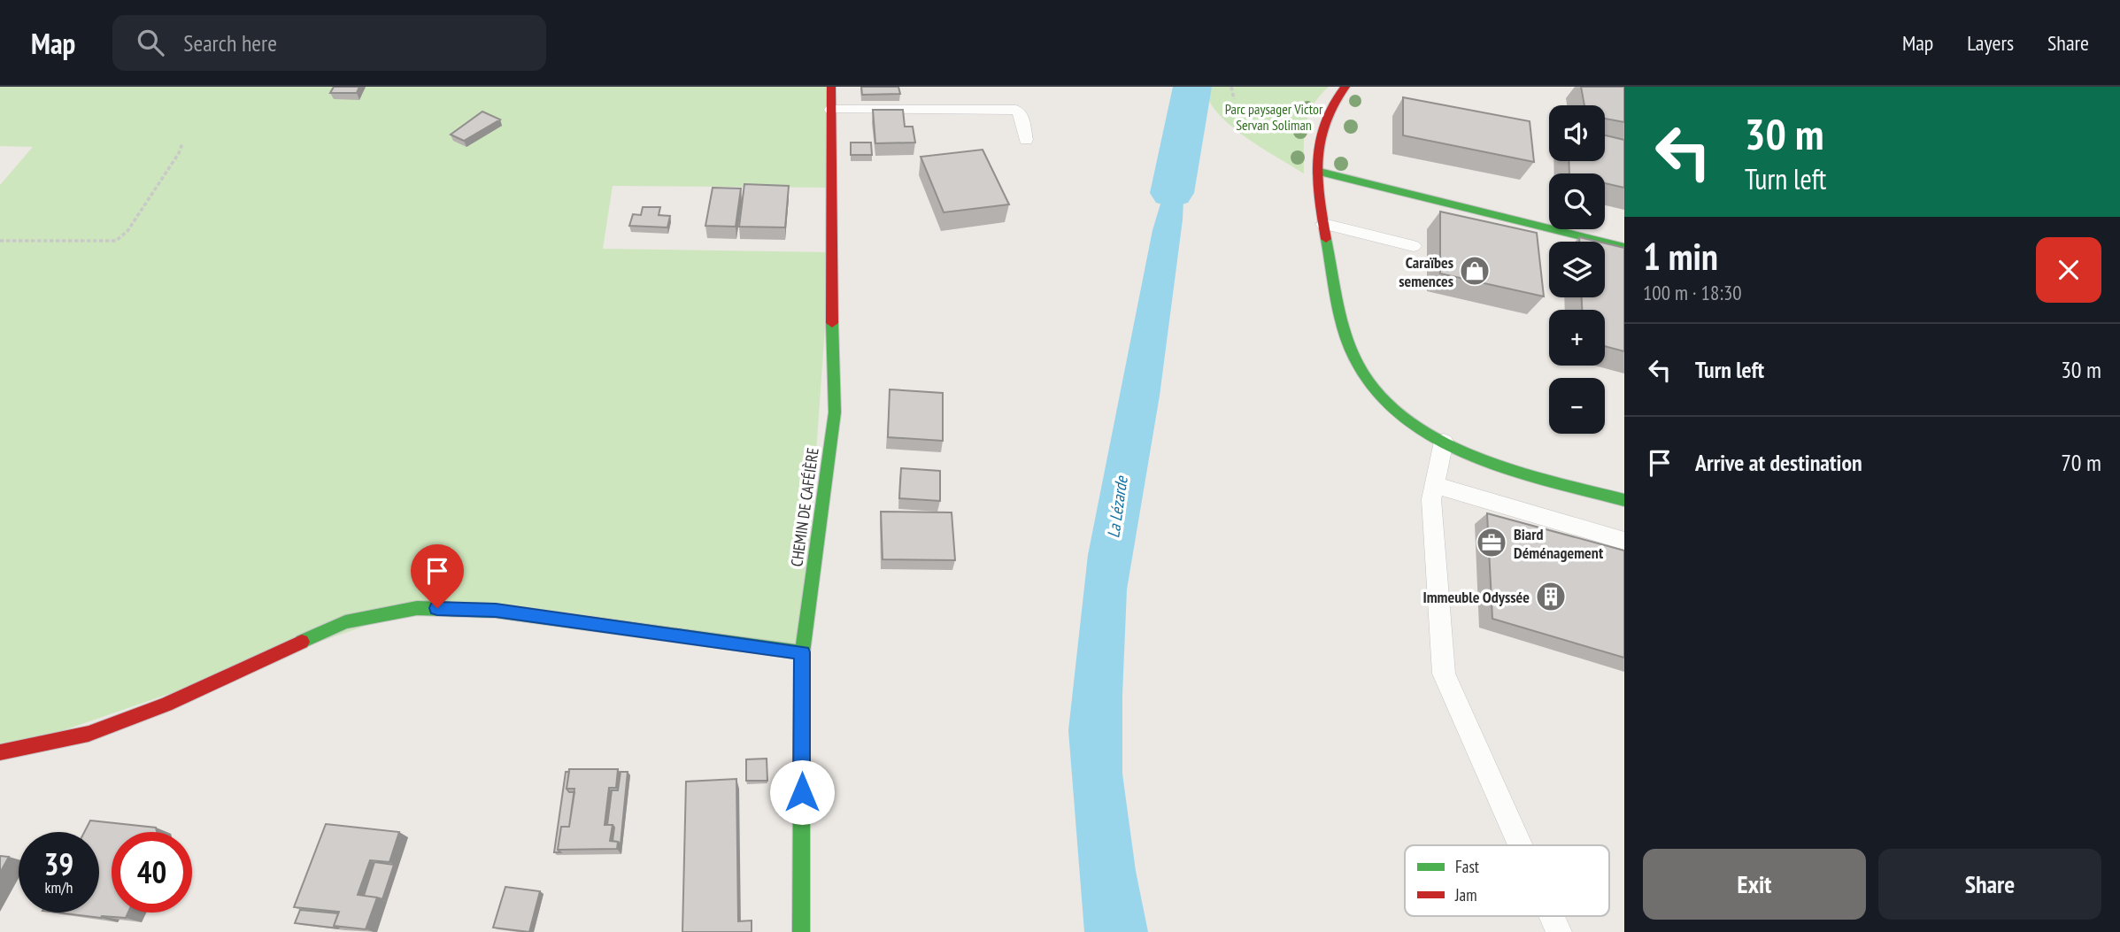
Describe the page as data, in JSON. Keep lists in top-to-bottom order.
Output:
{
  "streets": {
    "street": ["CHEMIN DE CAFÉIÈRE"]
  },
  "water": ["La Lézarde"],
  "parks": ["Parc paysager Victor Servan Soliman"],
  "places": {
    "shop": ["Caraïbes semences"],
    "office": ["Biard Déménagement"],
    "building": ["Immeuble Odyssée"]
  },
  "legend": ["Fast", "Jam"],
  "page": {
    "header": "Map",
    "search": "Search here",
    "nav": ["Map", "Layers", "Share"],
    "turn": ["30 m", "Turn left"],
    "map_buttons": ["+", "−"],
    "heading": ["1 min", "100 m · 18:30"],
    "list": [
      {
        "name": "Turn left",
        "value": "30 m"
      },
      {
        "name": "Arrive at destination",
        "value": "70 m"
      }
    ],
    "speed": "39 km/h",
    "limit": "40",
    "buttons": ["Exit", "Share"]
  }
}
